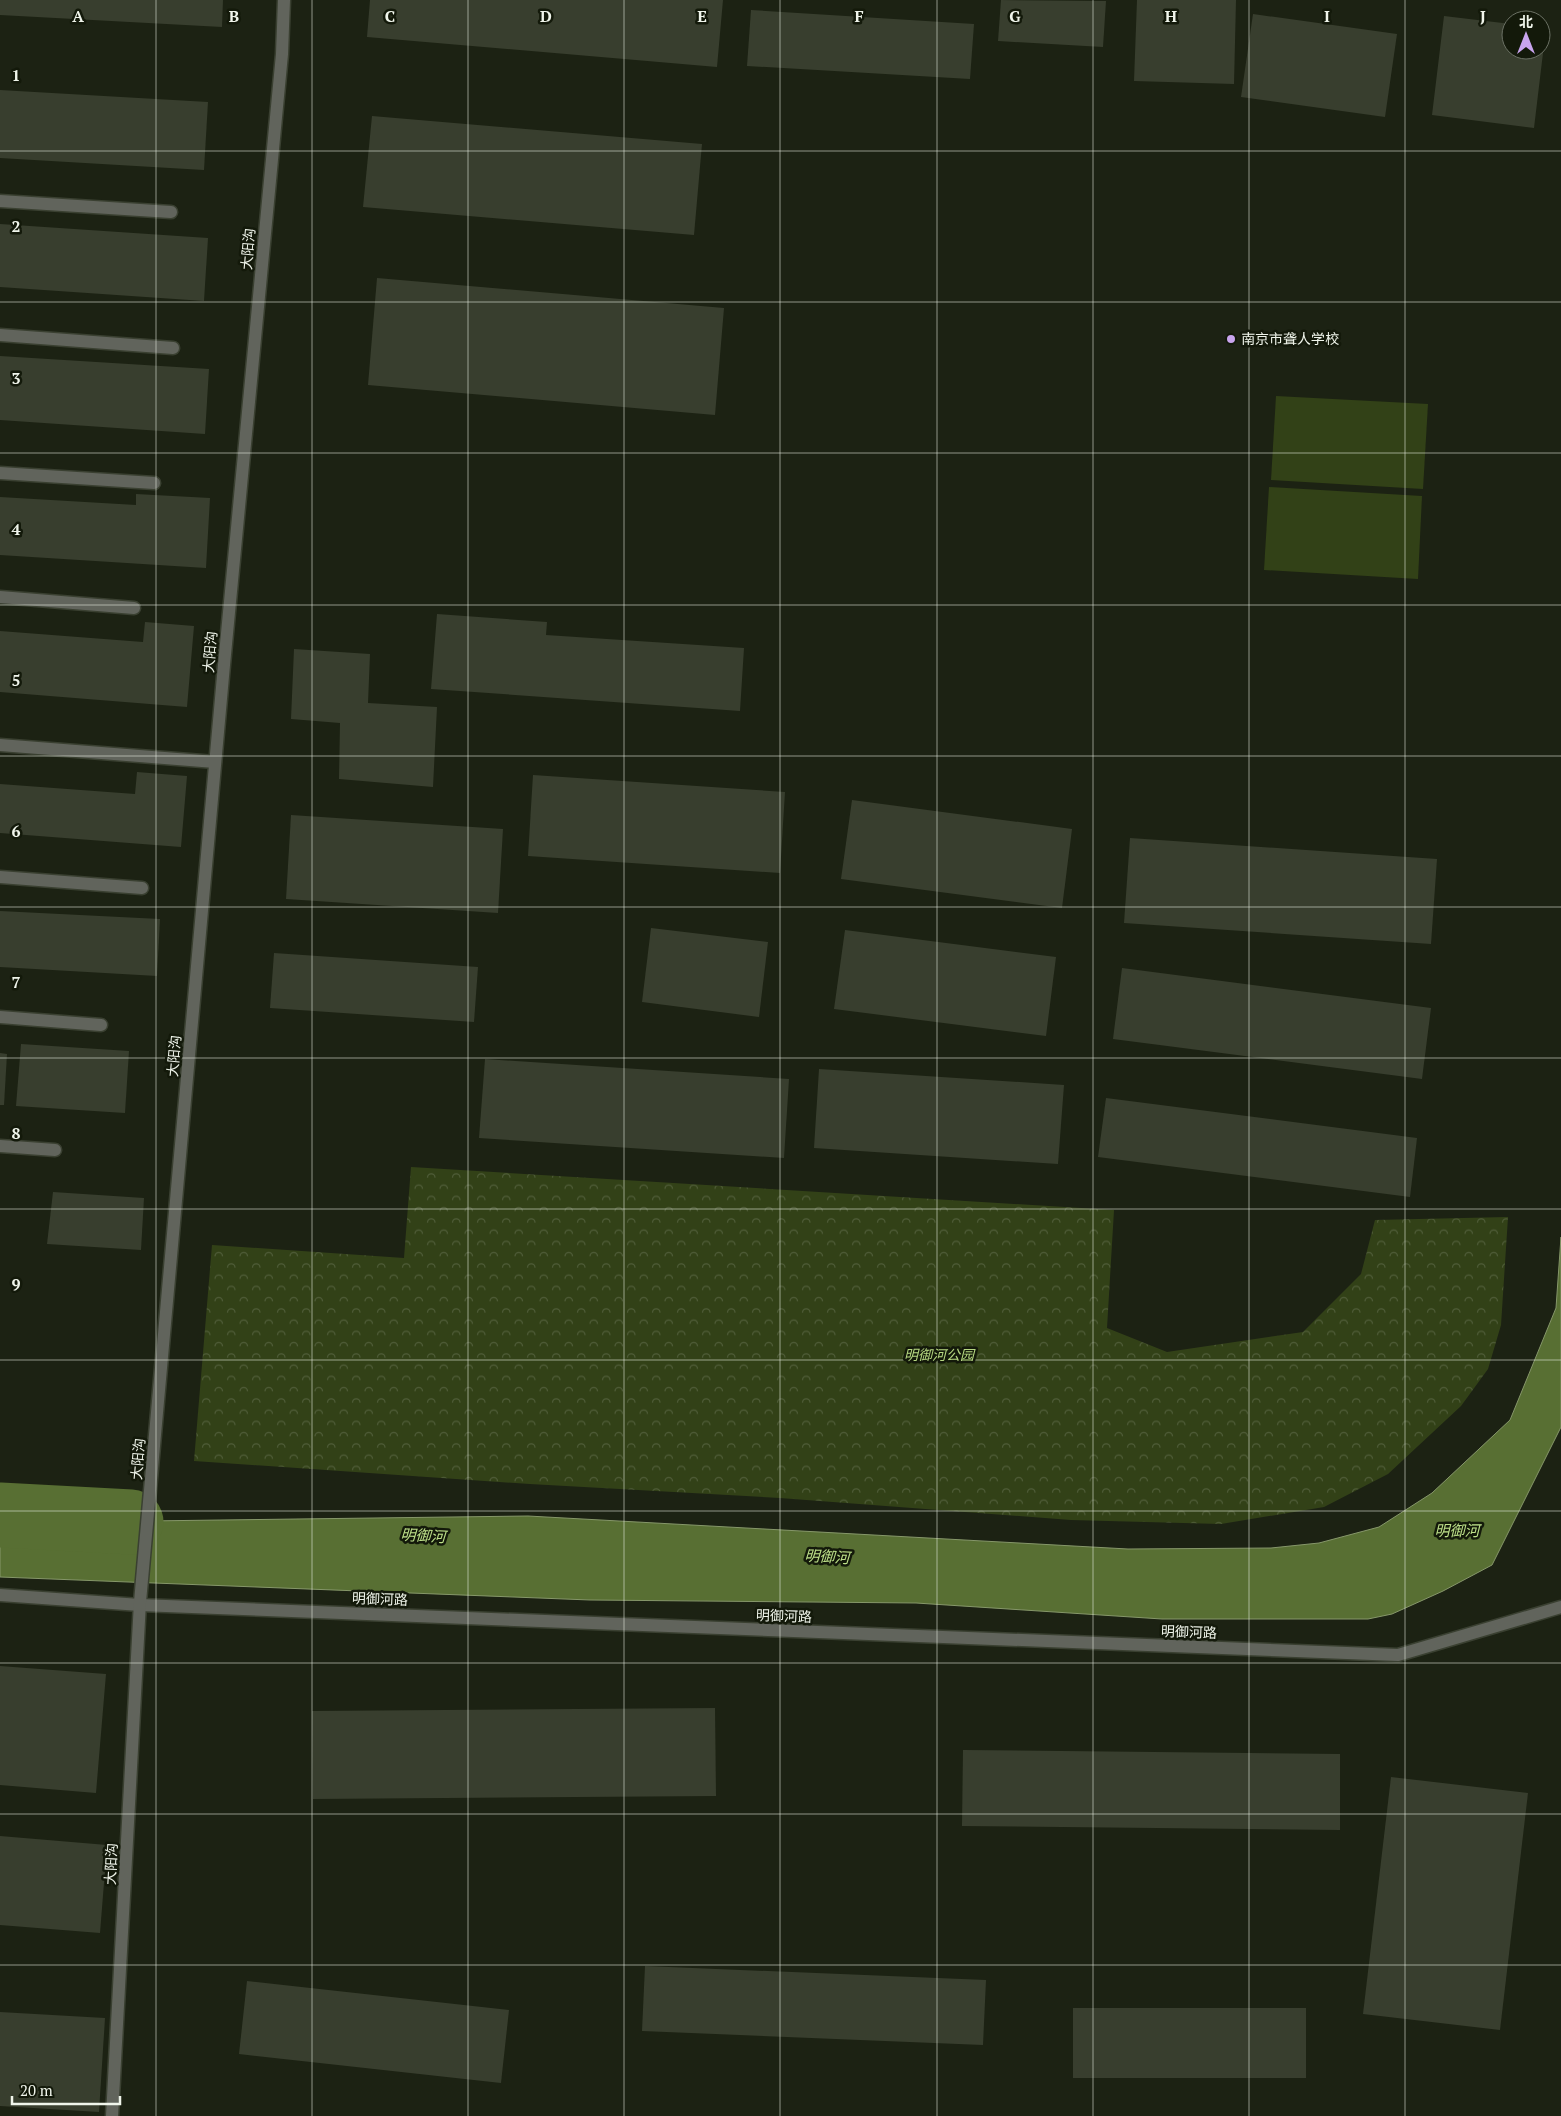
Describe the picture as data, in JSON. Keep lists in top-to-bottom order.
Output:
{
  "streets": {
    "street": ["大阳沟", "明御河路"]
  },
  "crossings": [
    ["大阳沟", "明御河路"]
  ],
  "water": ["明御河"],
  "parks": ["明御河公园"],
  "places": ["南京市聋人学校"],
  "scale_bar": "20 m",
  "north": "top",
  "grid": {
    "columns": [
      "A",
      "B",
      "C",
      "D",
      "E",
      "F",
      "G",
      "H",
      "I",
      "J"
    ],
    "rows": [
      "1",
      "2",
      "3",
      "4",
      "5",
      "6",
      "7",
      "8",
      "9"
    ]
  }
}
